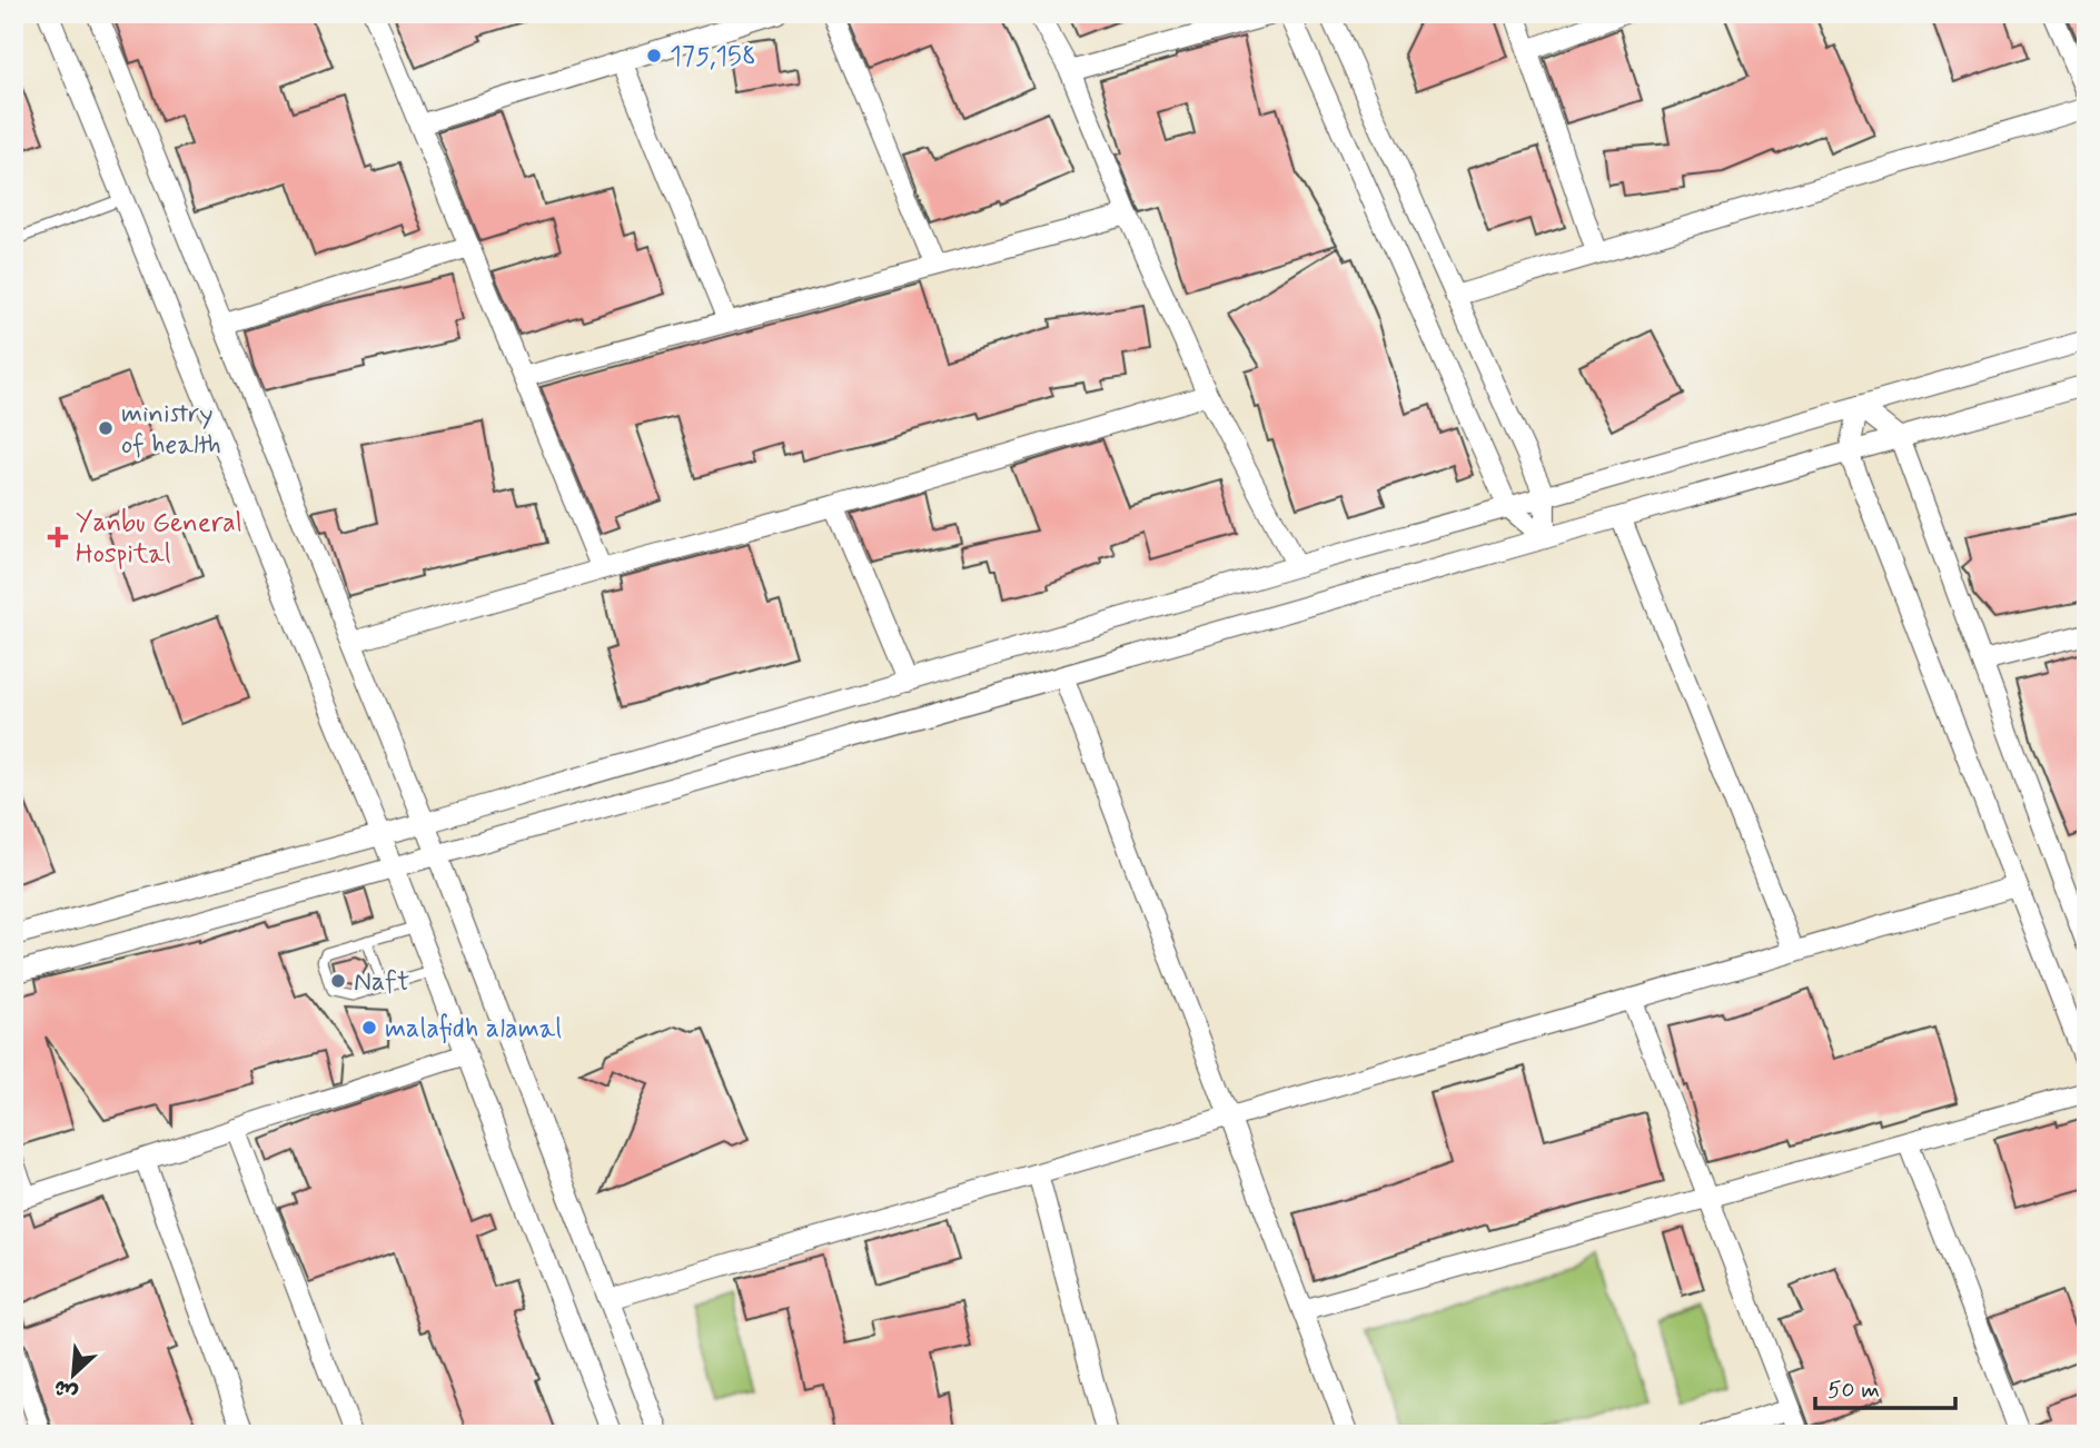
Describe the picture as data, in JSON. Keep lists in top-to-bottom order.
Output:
{
  "places": {
    "other": [
      "175,158",
      "ministry of health",
      "Naft",
      "malafidh alamal"
    ],
    "health": ["Yanbu General Hospital"]
  },
  "scale_bar": "50 m",
  "north": "bottom left"
}
